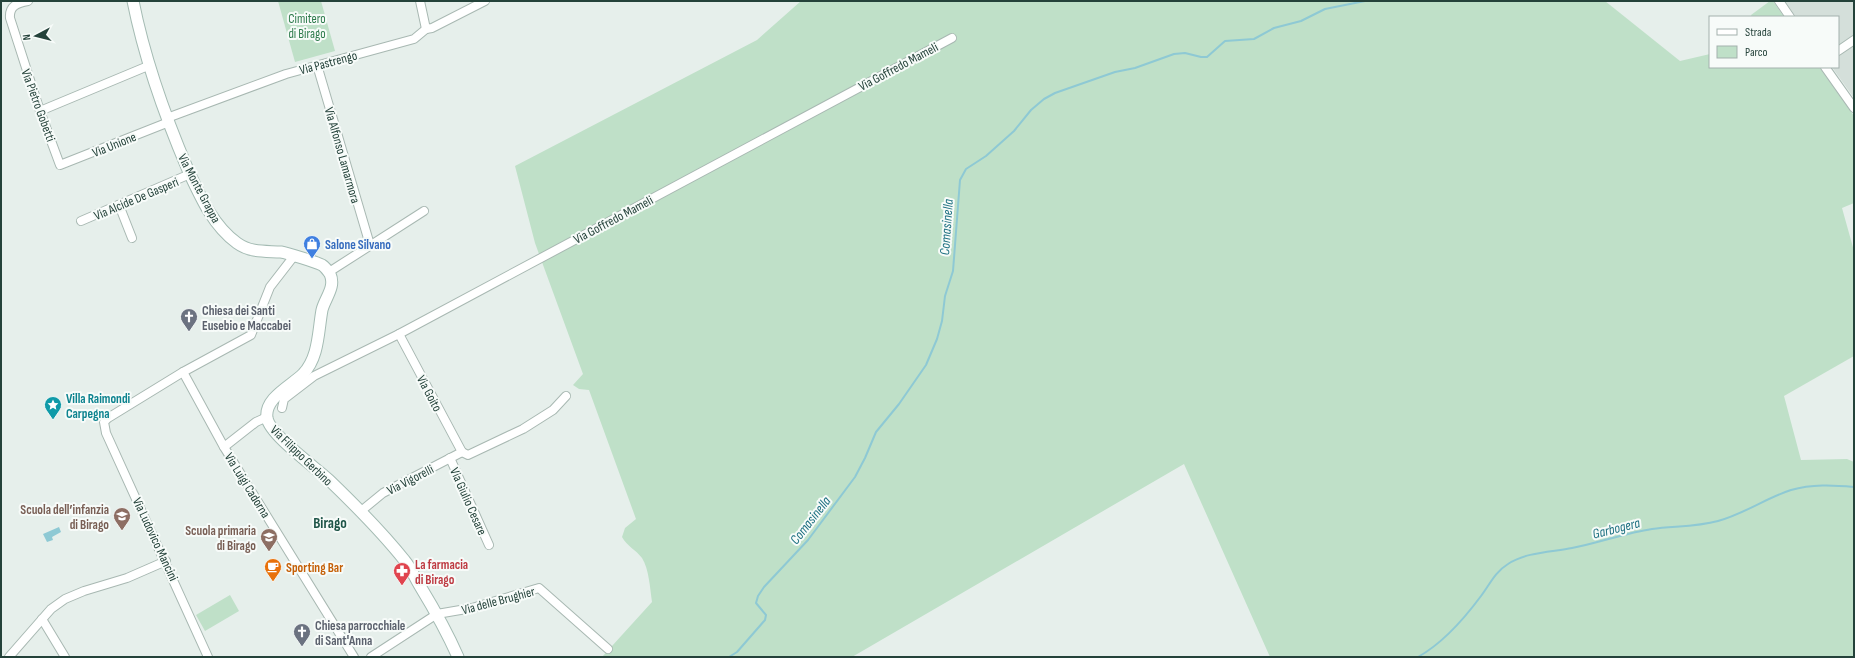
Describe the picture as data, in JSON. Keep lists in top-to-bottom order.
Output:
{
  "streets": {
    "street": [
      "Via Pastrengo",
      "Via Goffredo Mameli",
      "Via Pietro Gobetti",
      "Via Unione",
      "Via Alfonso Lamarmora",
      "Via Monte Grappa",
      "Via Alcide De Gasperi",
      "Via Goito",
      "Via Filippo Gerbino",
      "Via Vigorelli",
      "Via Luigi Cadorna",
      "Via Giulio Cesare",
      "Via Ludovico Mancini",
      "Via delle Brughier"
    ]
  },
  "crossings": [
    ["Via Pastrengo", "Via Unione"],
    ["Via Pastrengo", "Via Alfonso Lamarmora"],
    ["Via Pastrengo", "Via Monte Grappa"],
    ["Via Goffredo Mameli", "Via Goito"],
    ["Via Pietro Gobetti", "Via Unione"],
    ["Via Unione", "Via Monte Grappa"],
    ["Via Monte Grappa", "Via Alcide De Gasperi"],
    ["Via Goito", "Via Vigorelli"],
    ["Via Filippo Gerbino", "Via Vigorelli"],
    ["Via Filippo Gerbino", "Via delle Brughier"],
    ["Via Vigorelli", "Via Giulio Cesare"],
    ["Via Luigi Cadorna", "Via Ludovico Mancini"]
  ],
  "districts": ["Birago"],
  "water": ["Comasinella", "Garbogera"],
  "parks": ["Cimitero di Birago"],
  "places": {
    "shop": ["Salone Silvano"],
    "church": ["Chiesa dei Santi Eusebio e Maccabei", "Chiesa parrocchiale di Sant'Anna"],
    "place": ["Villa Raimondi Carpegna"],
    "school or university": ["Scuola dell’infanzia di Birago", "Scuola primaria di Birago"],
    "cafe": ["Sporting Bar"],
    "pharmacy": ["La farmacia di Birago"]
  },
  "legend": ["Strada", "Parco"],
  "north": "left"
}
